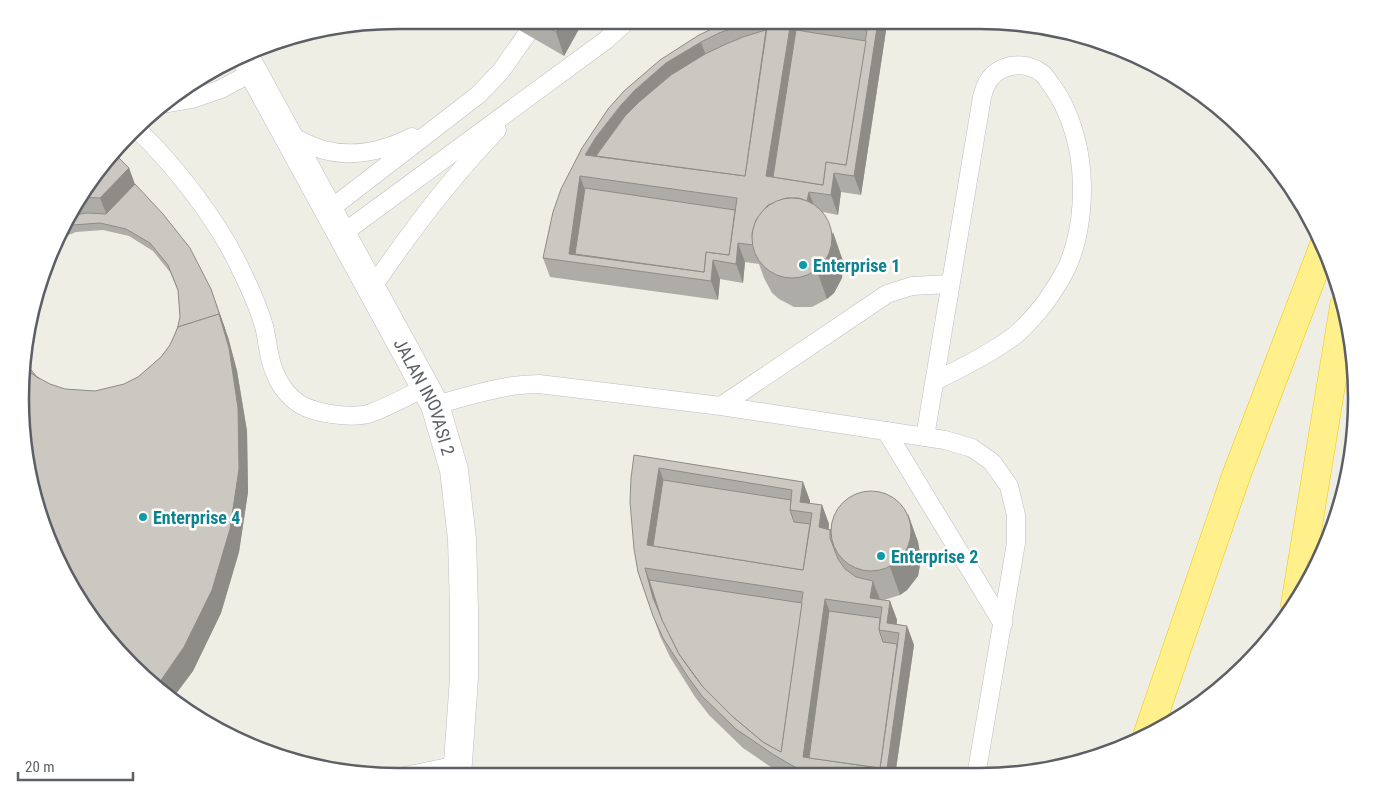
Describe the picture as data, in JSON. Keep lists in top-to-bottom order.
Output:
{
  "streets": {
    "street": ["JALAN INOVASI 2"]
  },
  "places": ["Enterprise 1", "Enterprise 4", "Enterprise 2"],
  "scale_bar": "20 m"
}
